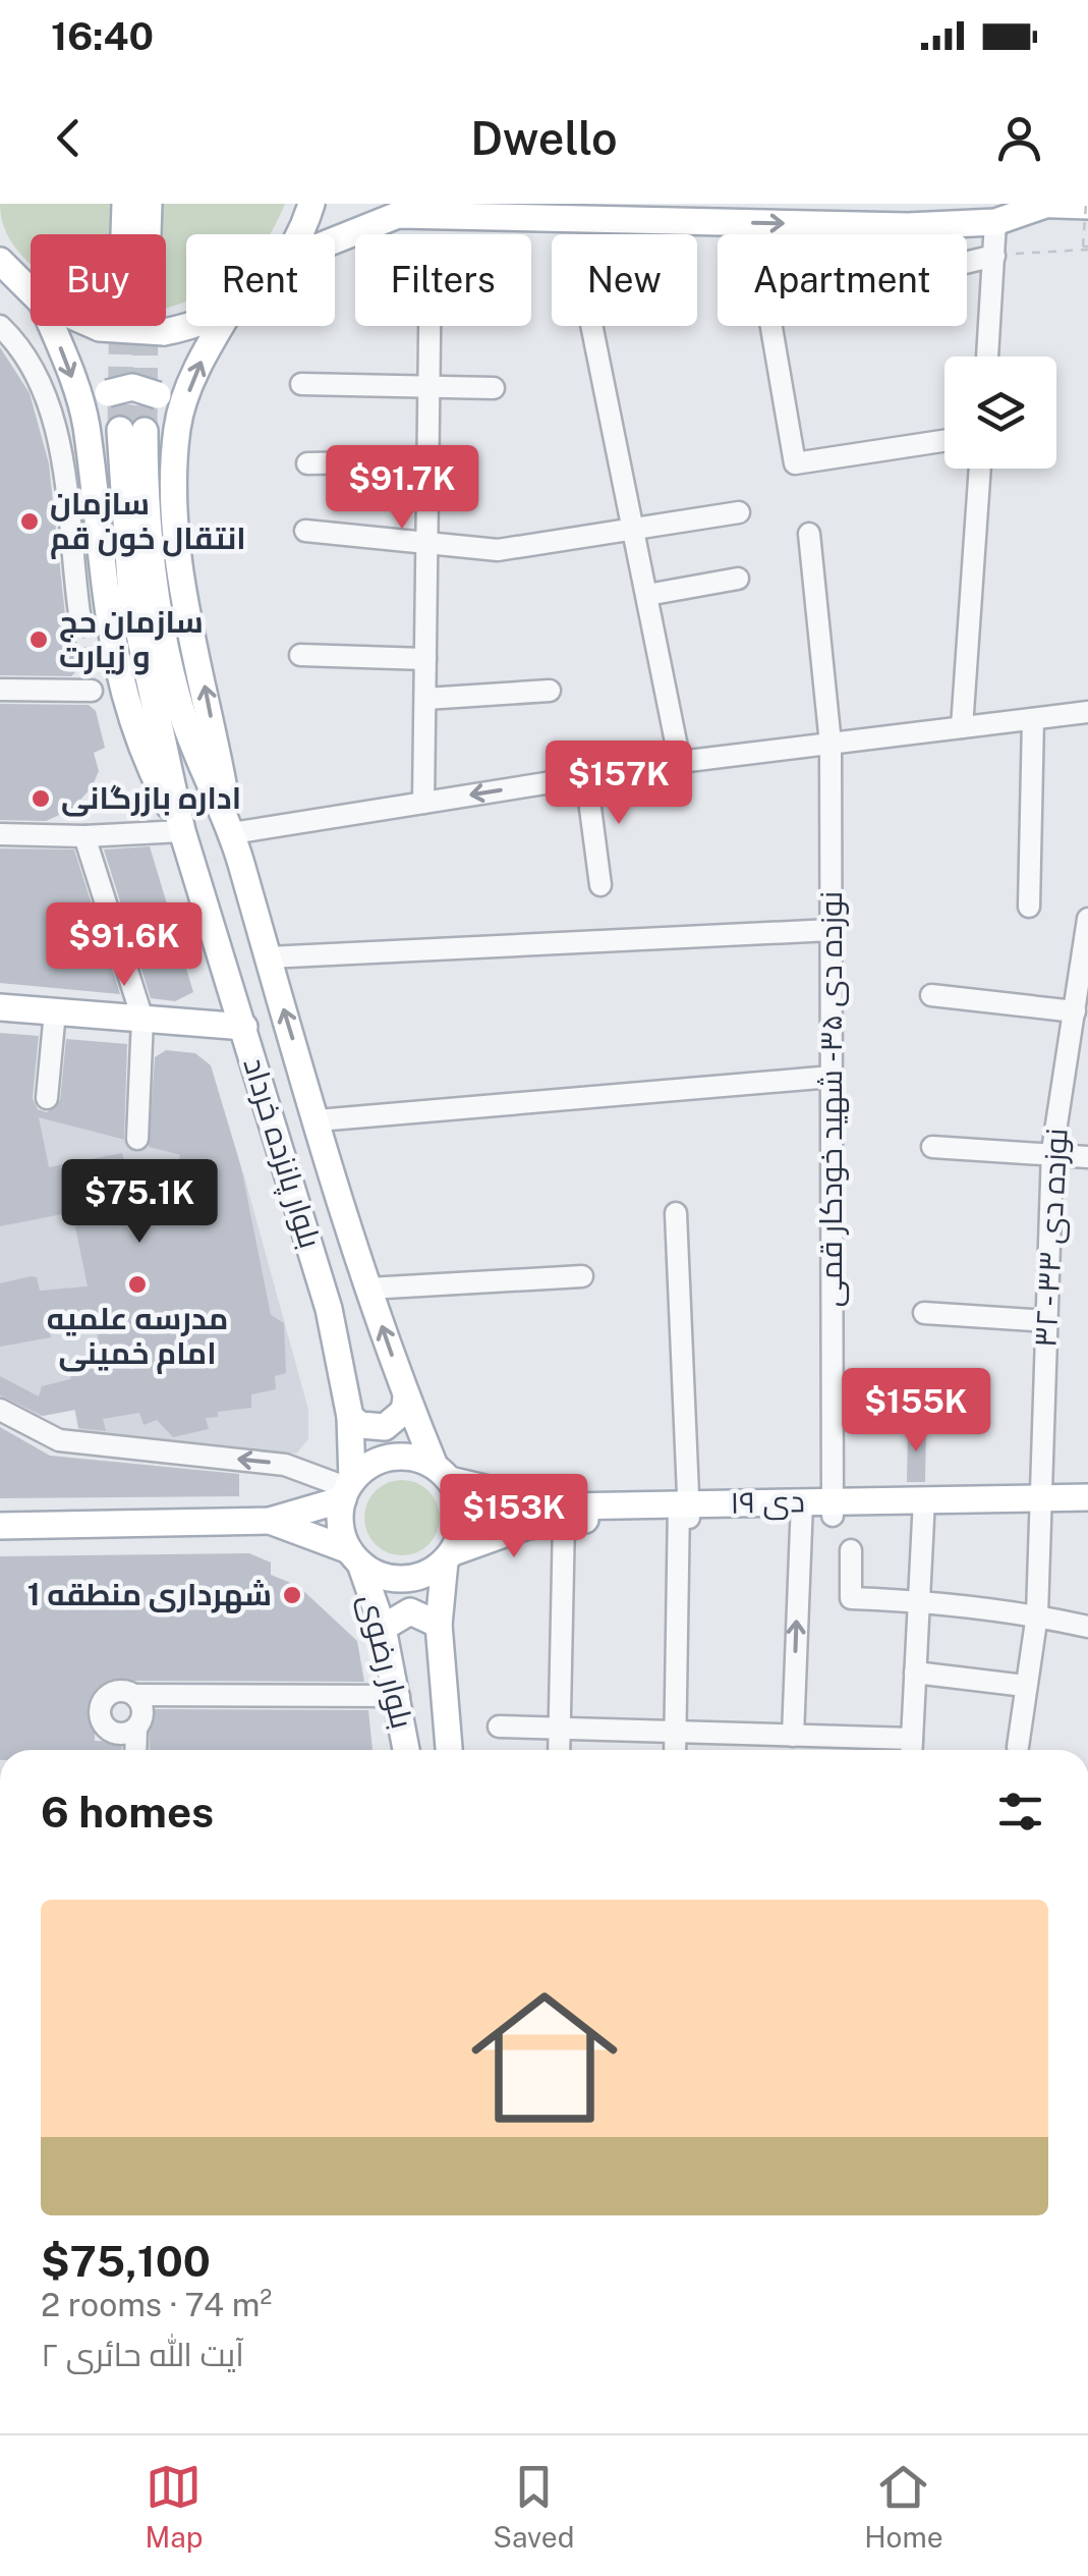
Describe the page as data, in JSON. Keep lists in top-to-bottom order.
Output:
{
  "streets": {
    "main road": ["بلوار پانزده خرداد", "۱۹ دی", "بلوار رضوی"],
    "street": ["نوزده دی ۳۵ - شهید خودکار قمی", "۳۲ - نوزده دی ۳۳"]
  },
  "crossings": [
    ["نوزده دی ۳۵ - شهید خودکار قمی", "۱۹ دی"],
    ["بلوار پانزده خرداد", "۱۹ دی"],
    ["بلوار پانزده خرداد", "بلوار رضوی"],
    ["۳۲ - نوزده دی ۳۳", "۱۹ دی"],
    ["۱۹ دی", "بلوار رضوی"]
  ],
  "places": [
    "سازمان انتقال خون قم",
    "سازمان حج و زیارت",
    "اداره بازرگانی",
    "مدرسه علمیه امام خمینی",
    "شهرداری منطقه 1"
  ],
  "page": {
    "status": "16:40",
    "header": "Dwello",
    "chip": [
      "Buy",
      "Rent",
      "Filters",
      "New",
      "Apartment"
    ],
    "price": [
      "$91.7K",
      "$157K",
      "$91.6K",
      "$75.1K",
      "$155K",
      "$153K"
    ],
    "heading": "6 homes",
    "list": [
      {
        "name": "$75,100",
        "note": "2 rooms · 74 m² · آیت الله حائری ۲"
      }
    ],
    "tabs": ["Map", "Saved", "Home"]
  }
}
